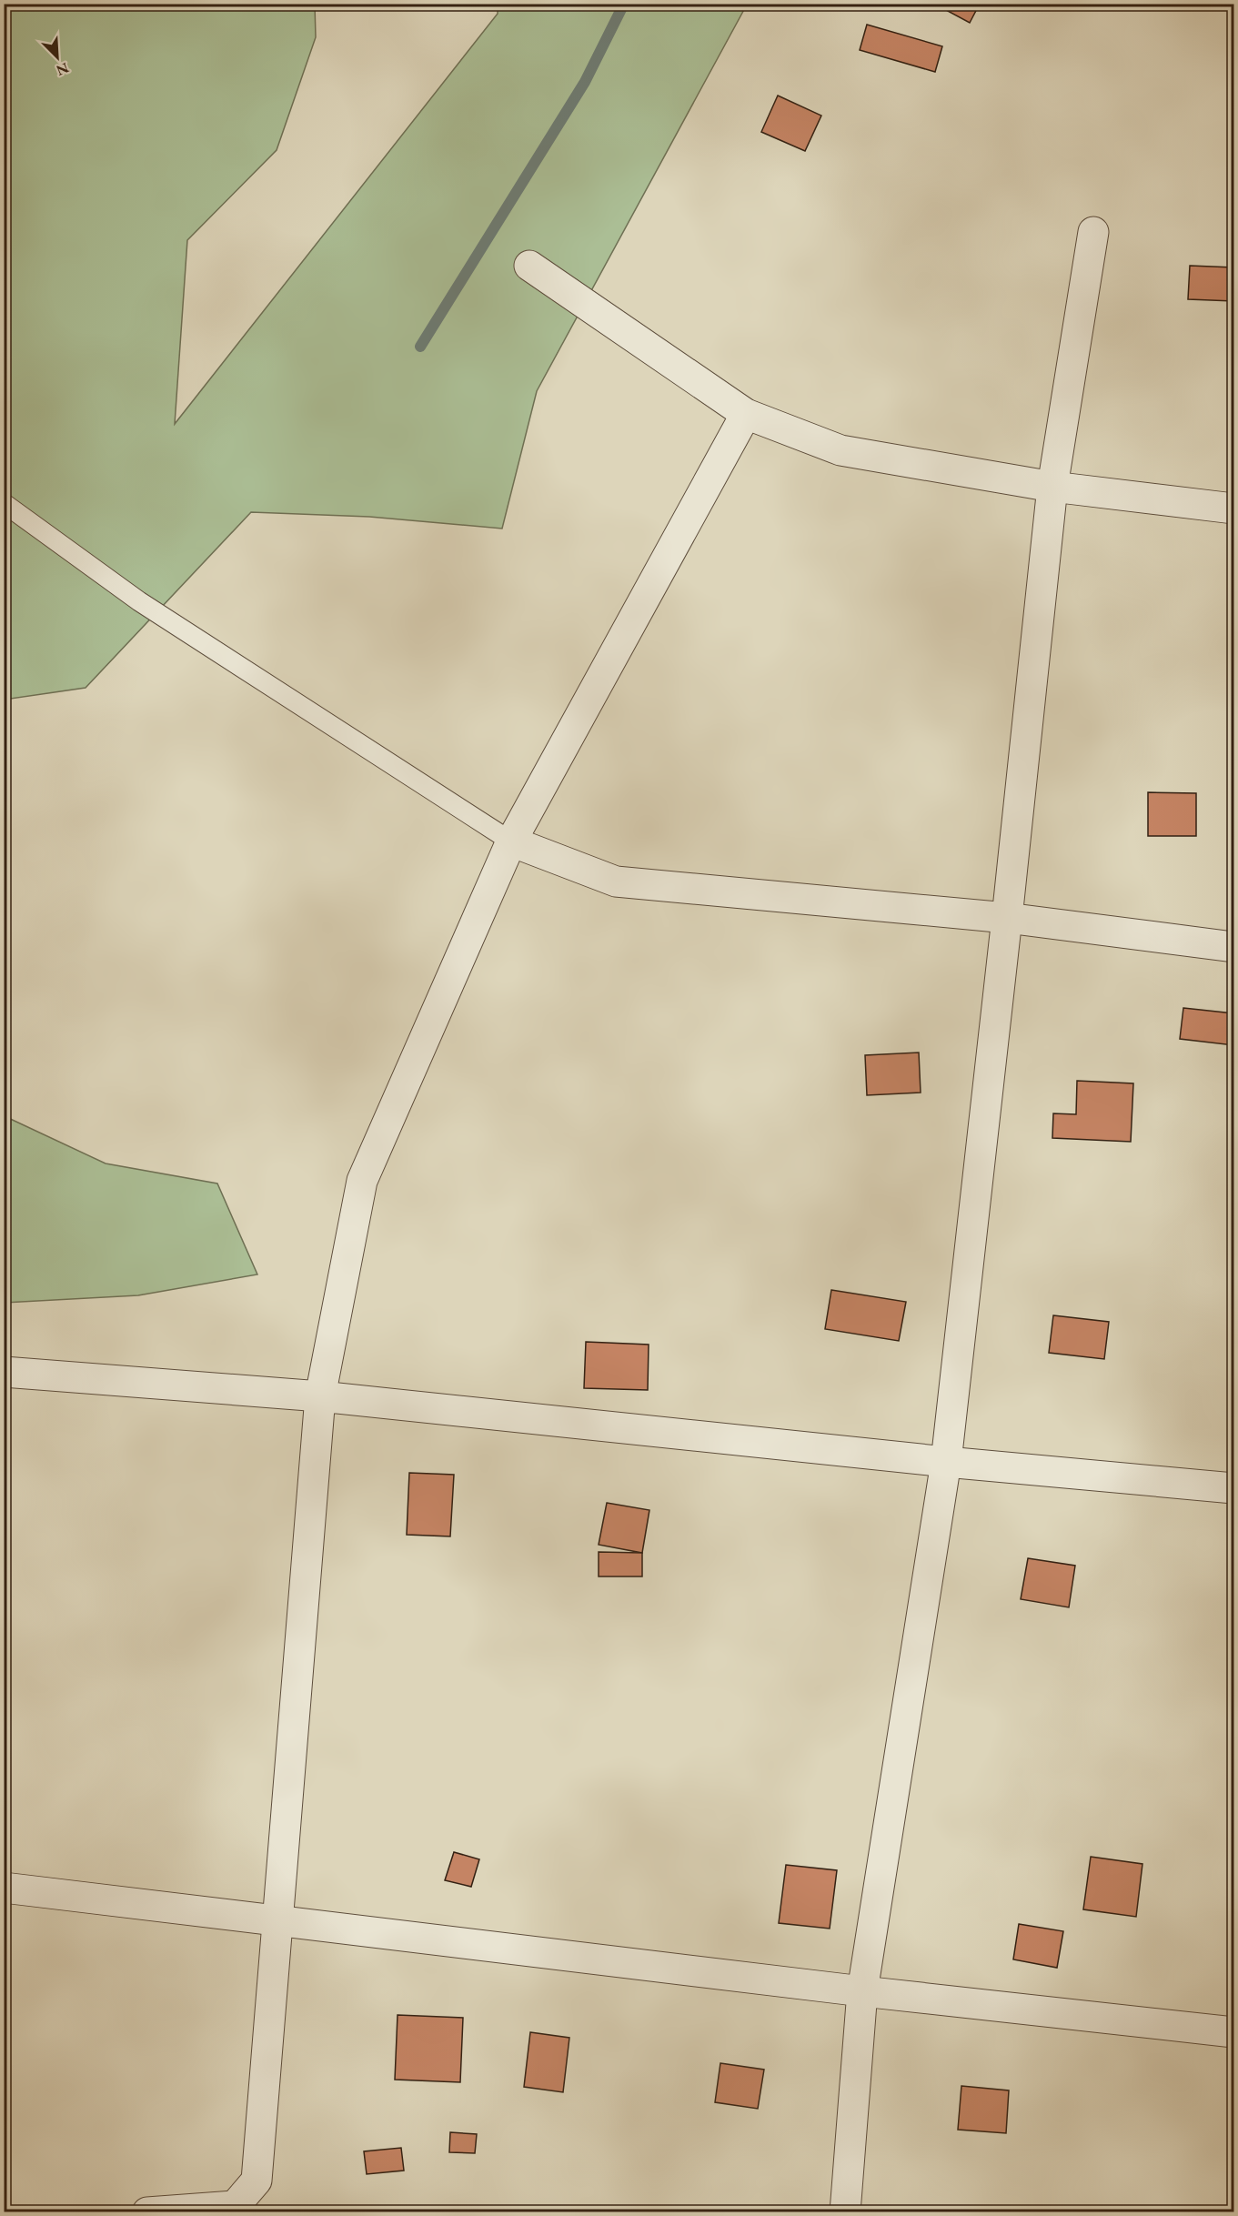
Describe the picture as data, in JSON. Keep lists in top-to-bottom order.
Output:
{
  "north": "bottom right"
}
